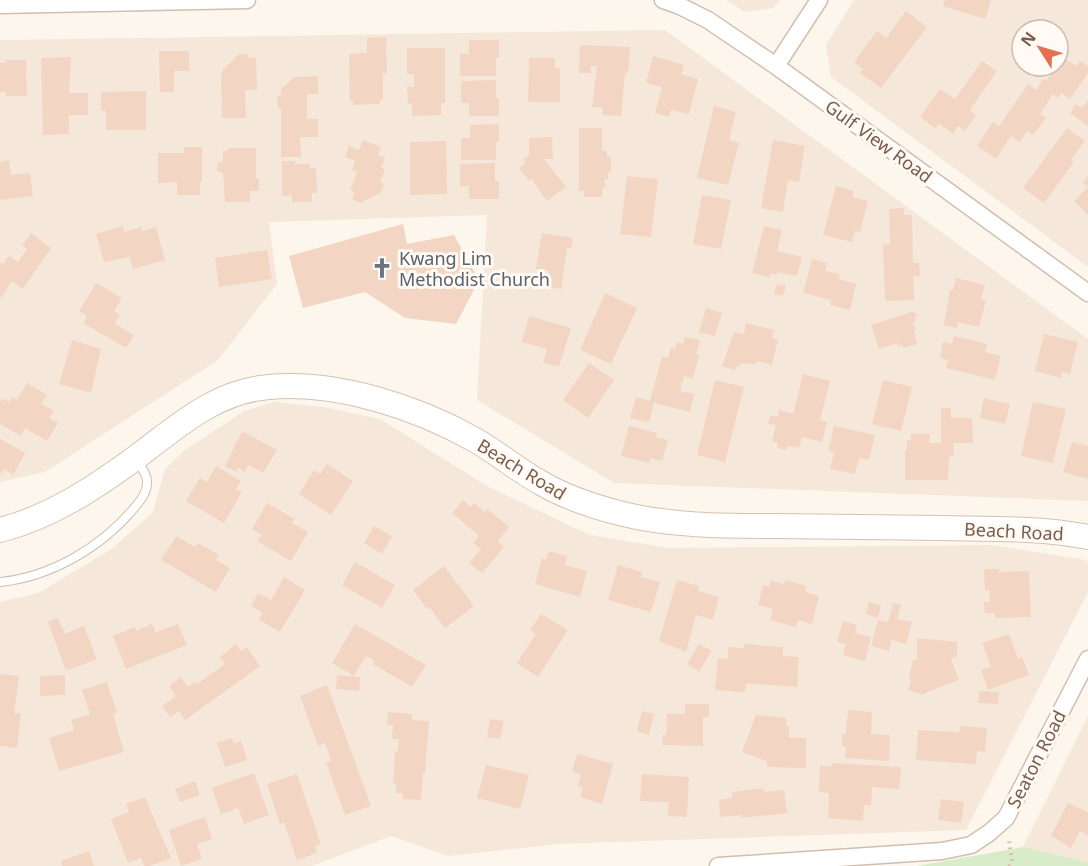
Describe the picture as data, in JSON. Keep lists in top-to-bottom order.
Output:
{
  "streets": {
    "main road": ["Beach Road"],
    "street": ["Gulf View Road", "Seaton Road"]
  },
  "places": {
    "church": ["Kwang Lim Methodist Church"]
  },
  "north": "top left"
}
